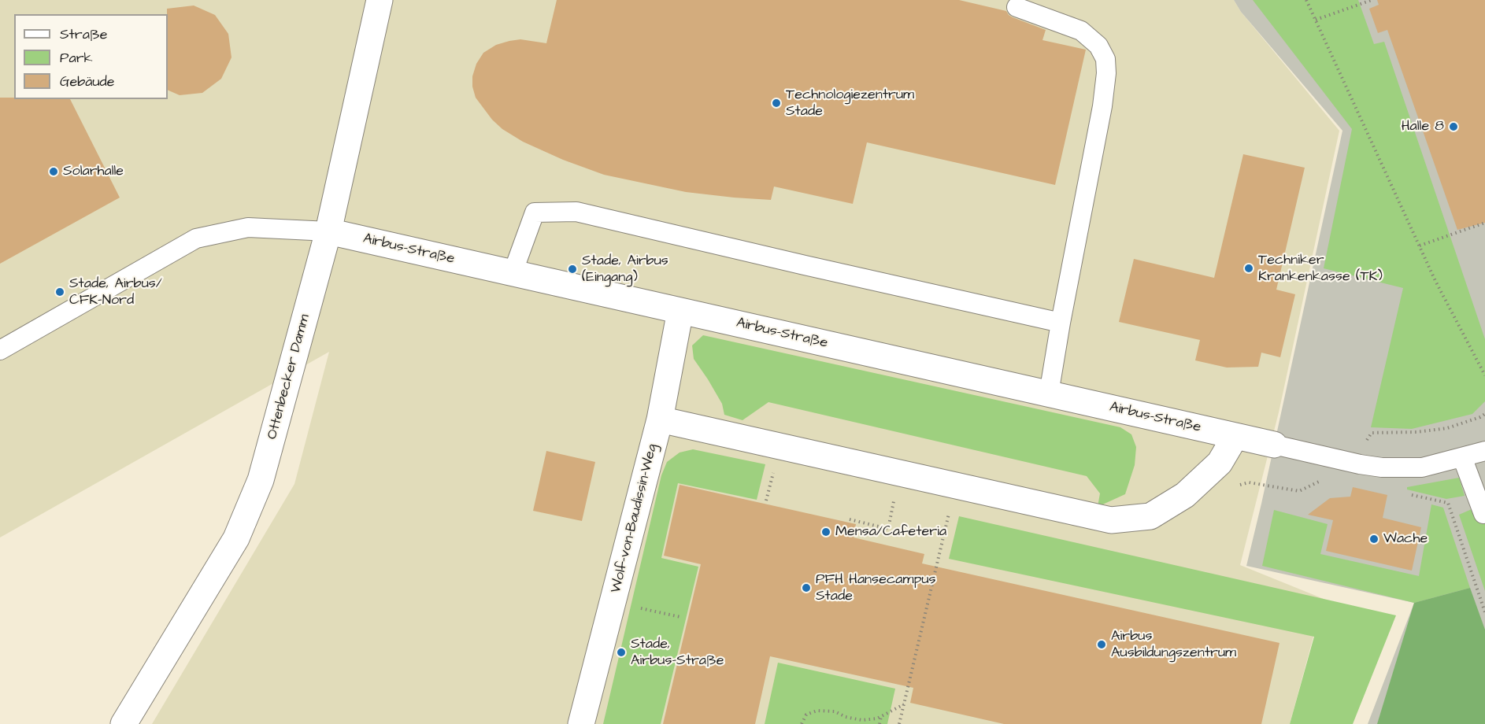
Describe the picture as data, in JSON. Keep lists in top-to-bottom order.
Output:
{
  "streets": {
    "street": ["Airbus-Straße", "Ottenbecker Damm", "Wolf-von-Baudissin-Weg"]
  },
  "crossings": [
    ["Airbus-Straße", "Ottenbecker Damm"],
    ["Airbus-Straße", "Wolf-von-Baudissin-Weg"]
  ],
  "places": [
    "Technologiezentrum Stade",
    "Halle 8",
    "Solarhalle",
    "Techniker Krankenkasse (TK)",
    "Stade, Airbus (Eingang)",
    "Stade, Airbus/ CFK-Nord",
    "Mensa/Cafeteria",
    "Wache",
    "PFH Hansecampus Stade",
    "Airbus Ausbildungszentrum",
    "Stade, Airbus-Straße"
  ],
  "legend": ["Straße", "Park", "Gebäude"]
}
